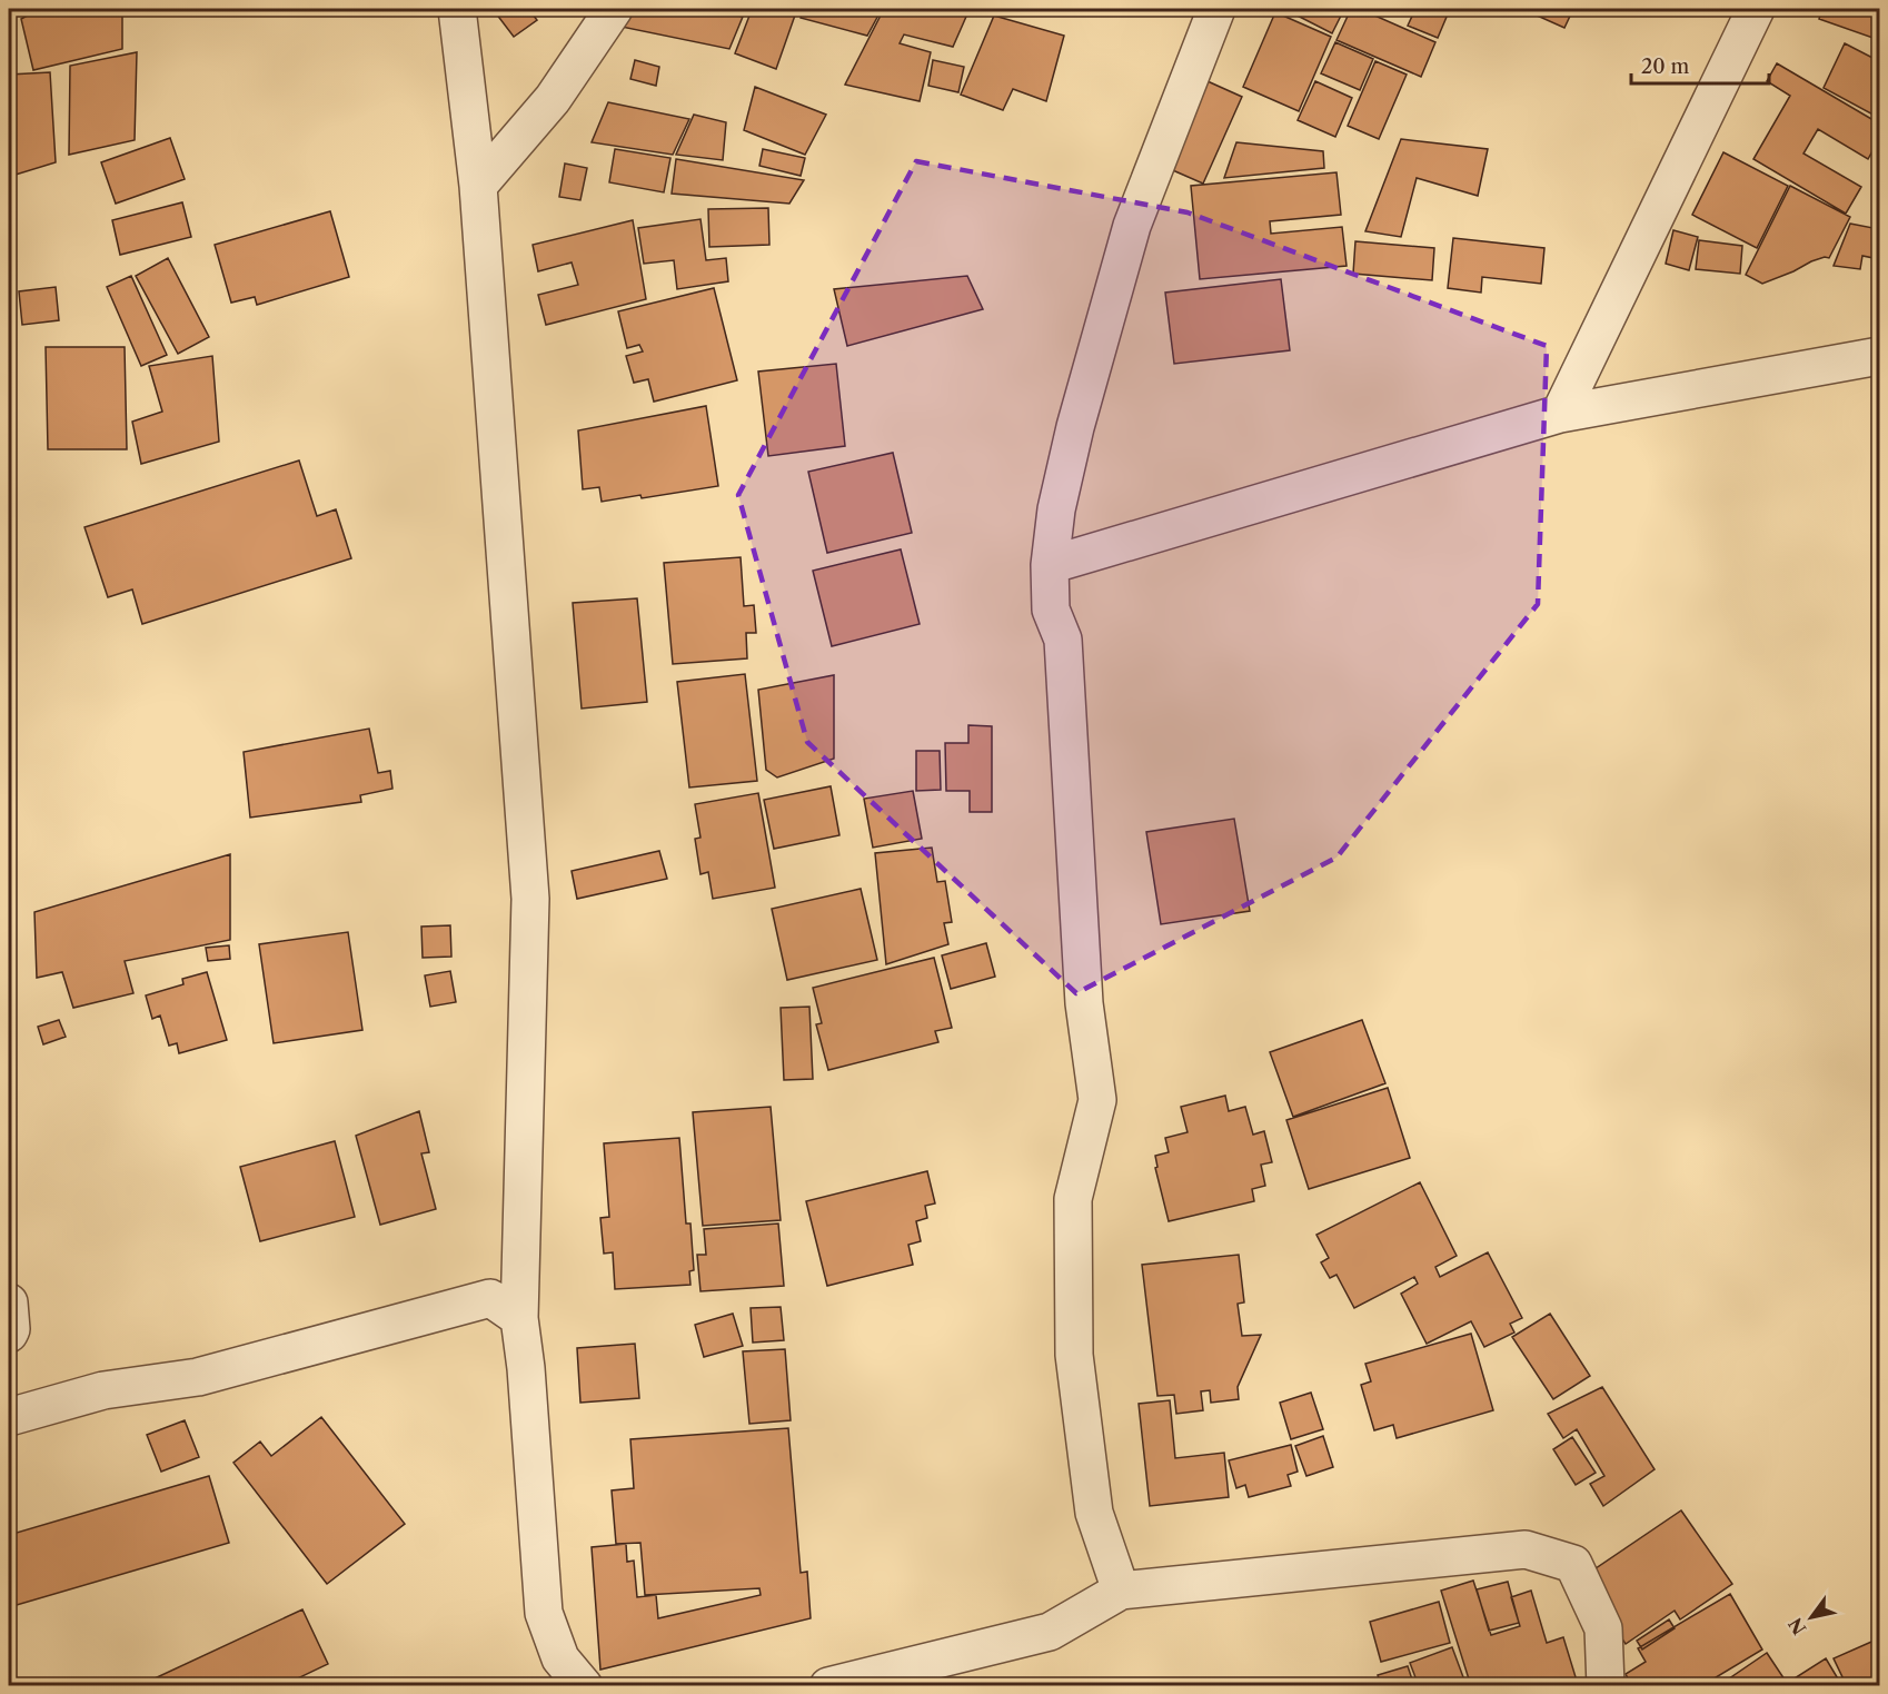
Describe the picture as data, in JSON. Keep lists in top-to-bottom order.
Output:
{
  "scale_bar": "20 m",
  "north": "bottom left"
}
